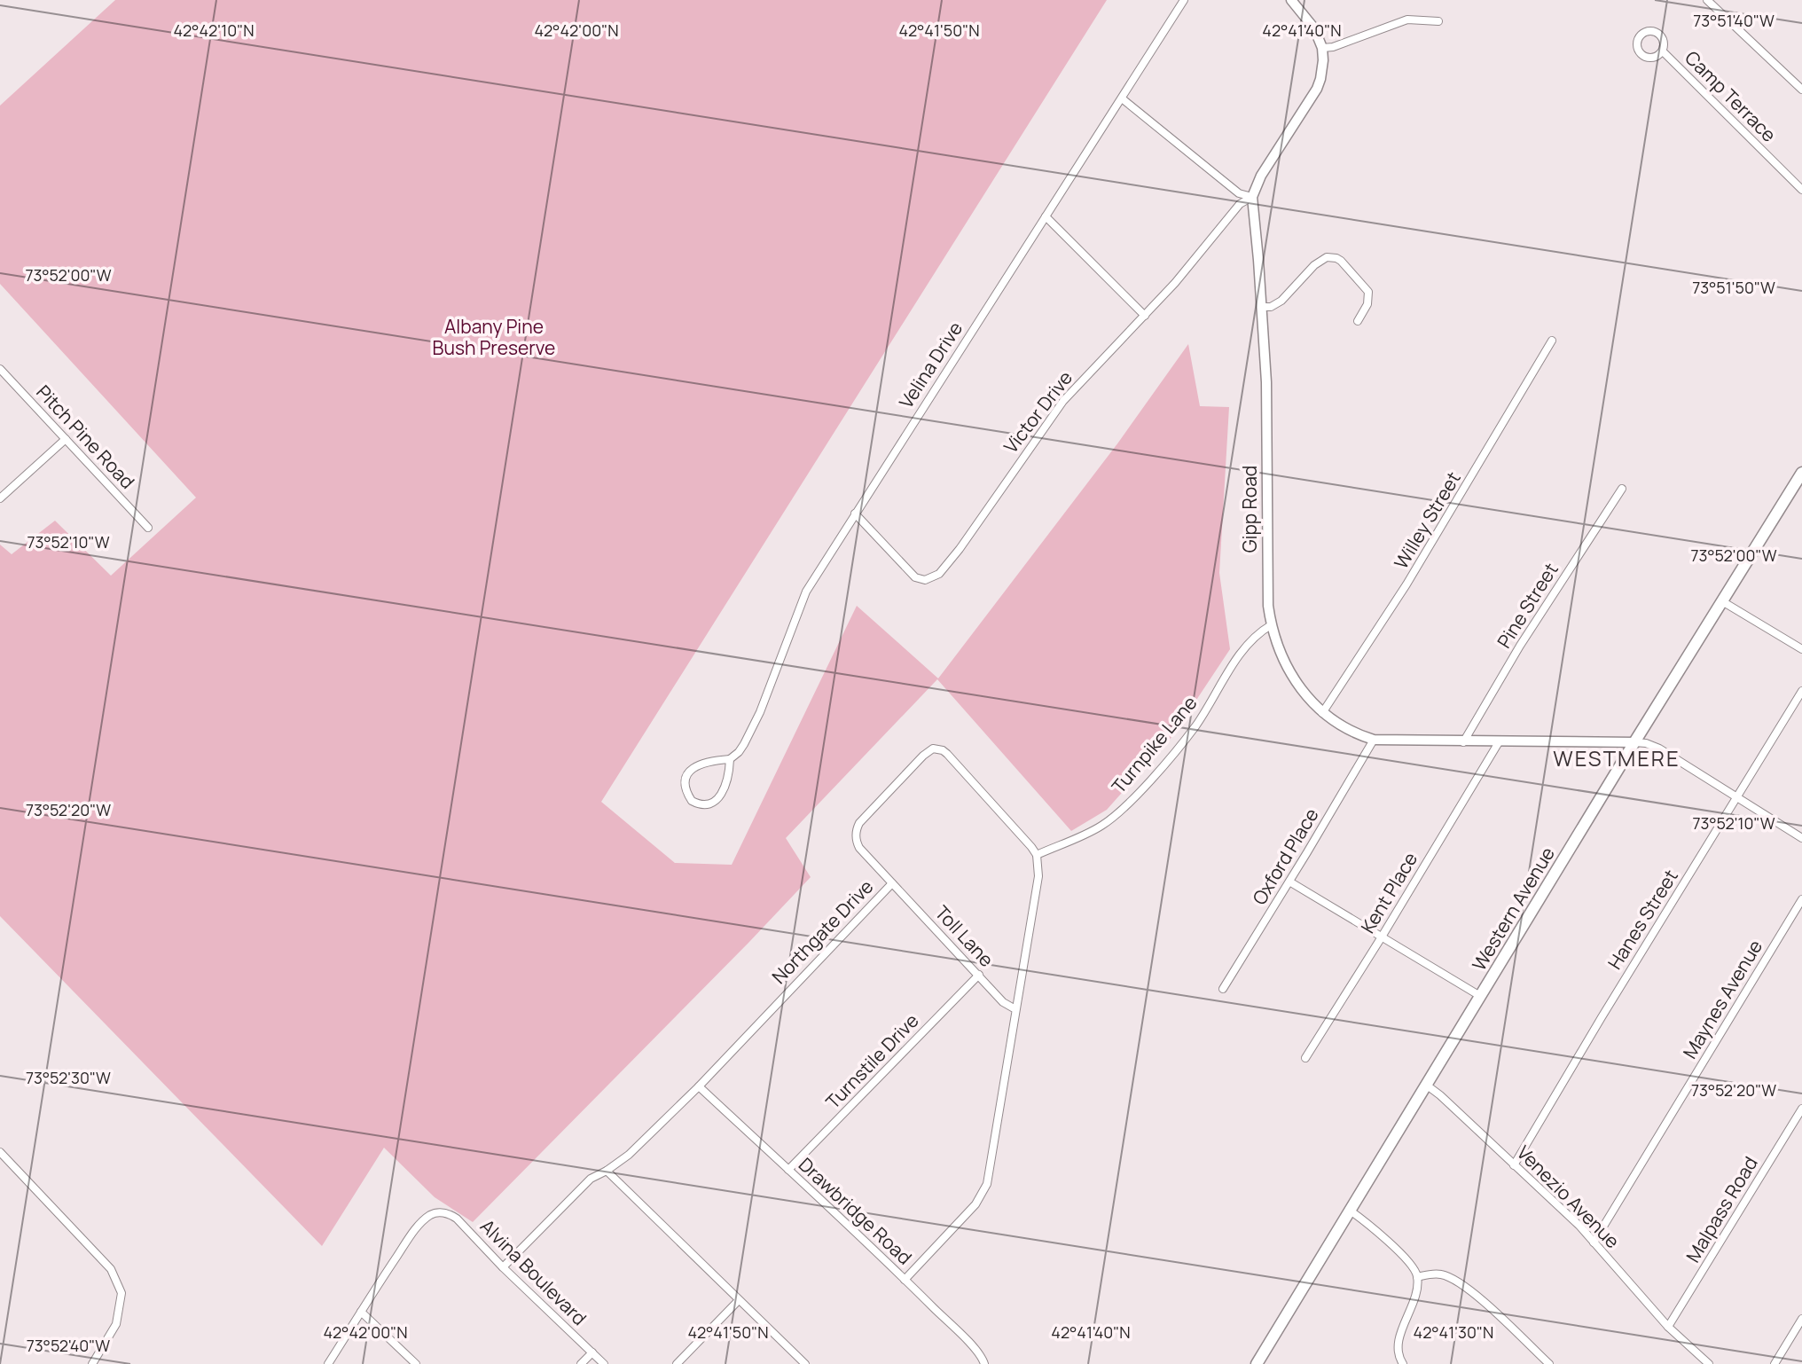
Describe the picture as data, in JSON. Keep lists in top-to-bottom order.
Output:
{
  "streets": {
    "main road": ["Western Avenue"],
    "street": [
      "Camp Terrace",
      "Velina Drive",
      "Victor Drive",
      "Pitch Pine Road",
      "Gipp Road",
      "Willey Street",
      "Pine Street",
      "Turnpike Lane",
      "Oxford Place",
      "Kent Place",
      "Hanes Street",
      "Northgate Drive",
      "Toll Lane",
      "Maynes Avenue",
      "Turnstile Drive",
      "Venezio Avenue",
      "Malpass Road",
      "Drawbridge Road",
      "Alvina Boulevard"
    ]
  },
  "crossings": [
    ["Velina Drive", "Victor Drive"],
    ["Victor Drive", "Gipp Road"],
    ["Gipp Road", "Willey Street"],
    ["Gipp Road", "Pine Street"],
    ["Gipp Road", "Turnpike Lane"],
    ["Gipp Road", "Oxford Place"],
    ["Gipp Road", "Kent Place"],
    ["Gipp Road", "Western Avenue"],
    ["Turnpike Lane", "Northgate Drive"],
    ["Western Avenue", "Venezio Avenue"],
    ["Hanes Street", "Venezio Avenue"],
    ["Northgate Drive", "Toll Lane"],
    ["Northgate Drive", "Drawbridge Road"],
    ["Northgate Drive", "Alvina Boulevard"],
    ["Toll Lane", "Turnstile Drive"],
    ["Maynes Avenue", "Venezio Avenue"],
    ["Turnstile Drive", "Drawbridge Road"],
    ["Venezio Avenue", "Malpass Road"]
  ],
  "districts": ["WESTMERE"],
  "parks": ["Albany Pine Bush Preserve"],
  "coordinates": [
    "73°51'40\"W",
    "42°42'10\"N",
    "42°42'00\"N",
    "42°41'50\"N",
    "42°41'40\"N",
    "73°52'00\"W",
    "73°51'50\"W",
    "73°52'10\"W",
    "73°52'20\"W",
    "73°52'30\"W",
    "42°41'30\"N",
    "73°52'40\"W"
  ]
}
